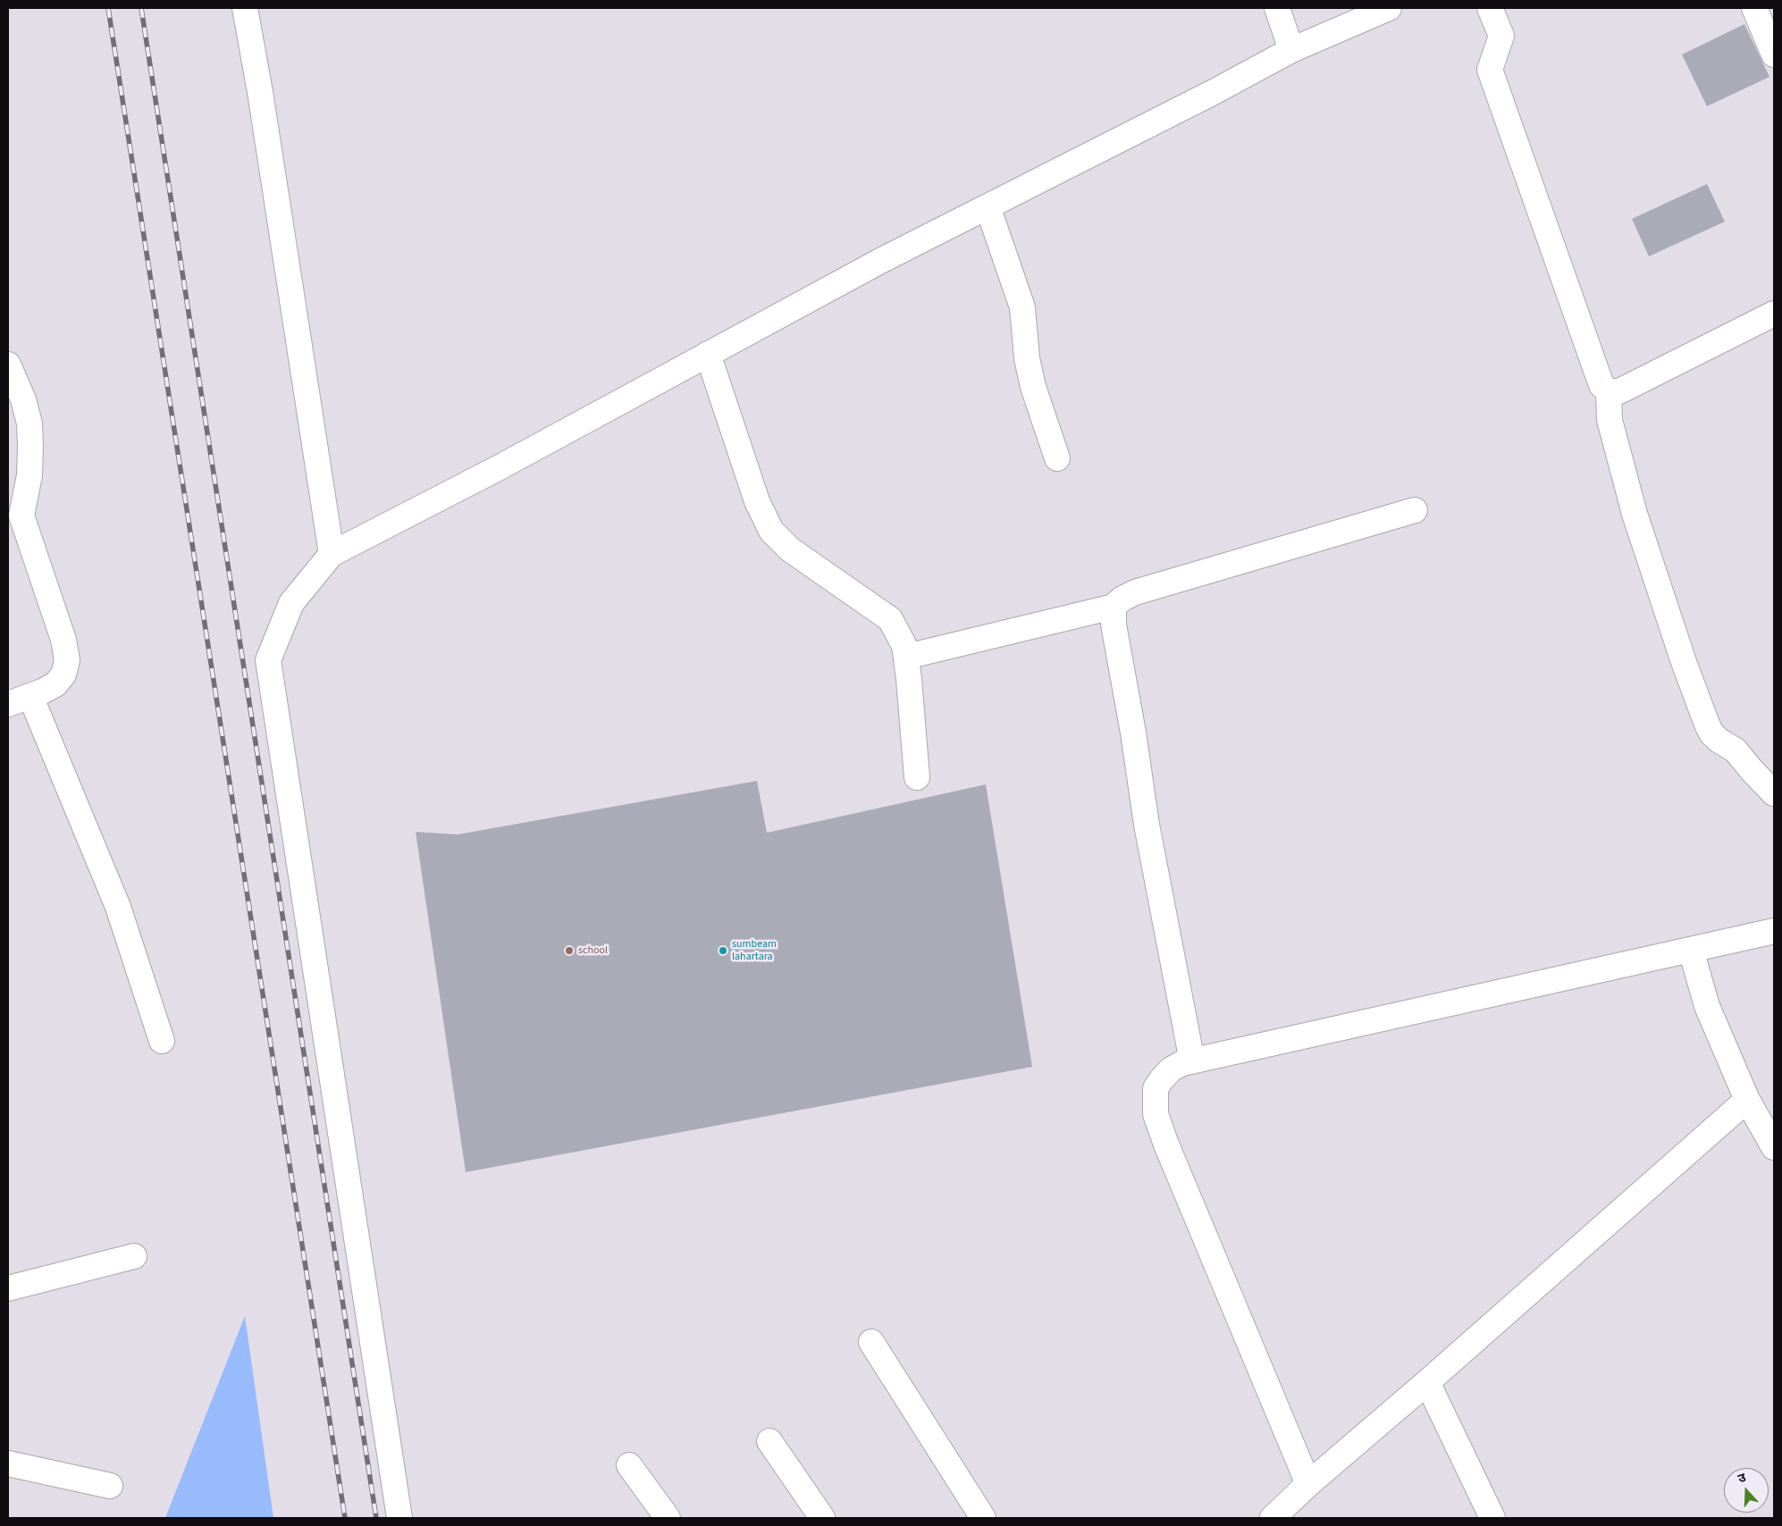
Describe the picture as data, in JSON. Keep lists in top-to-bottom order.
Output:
{
  "places": ["school", "sumbeam lahartara"],
  "north": "top"
}
